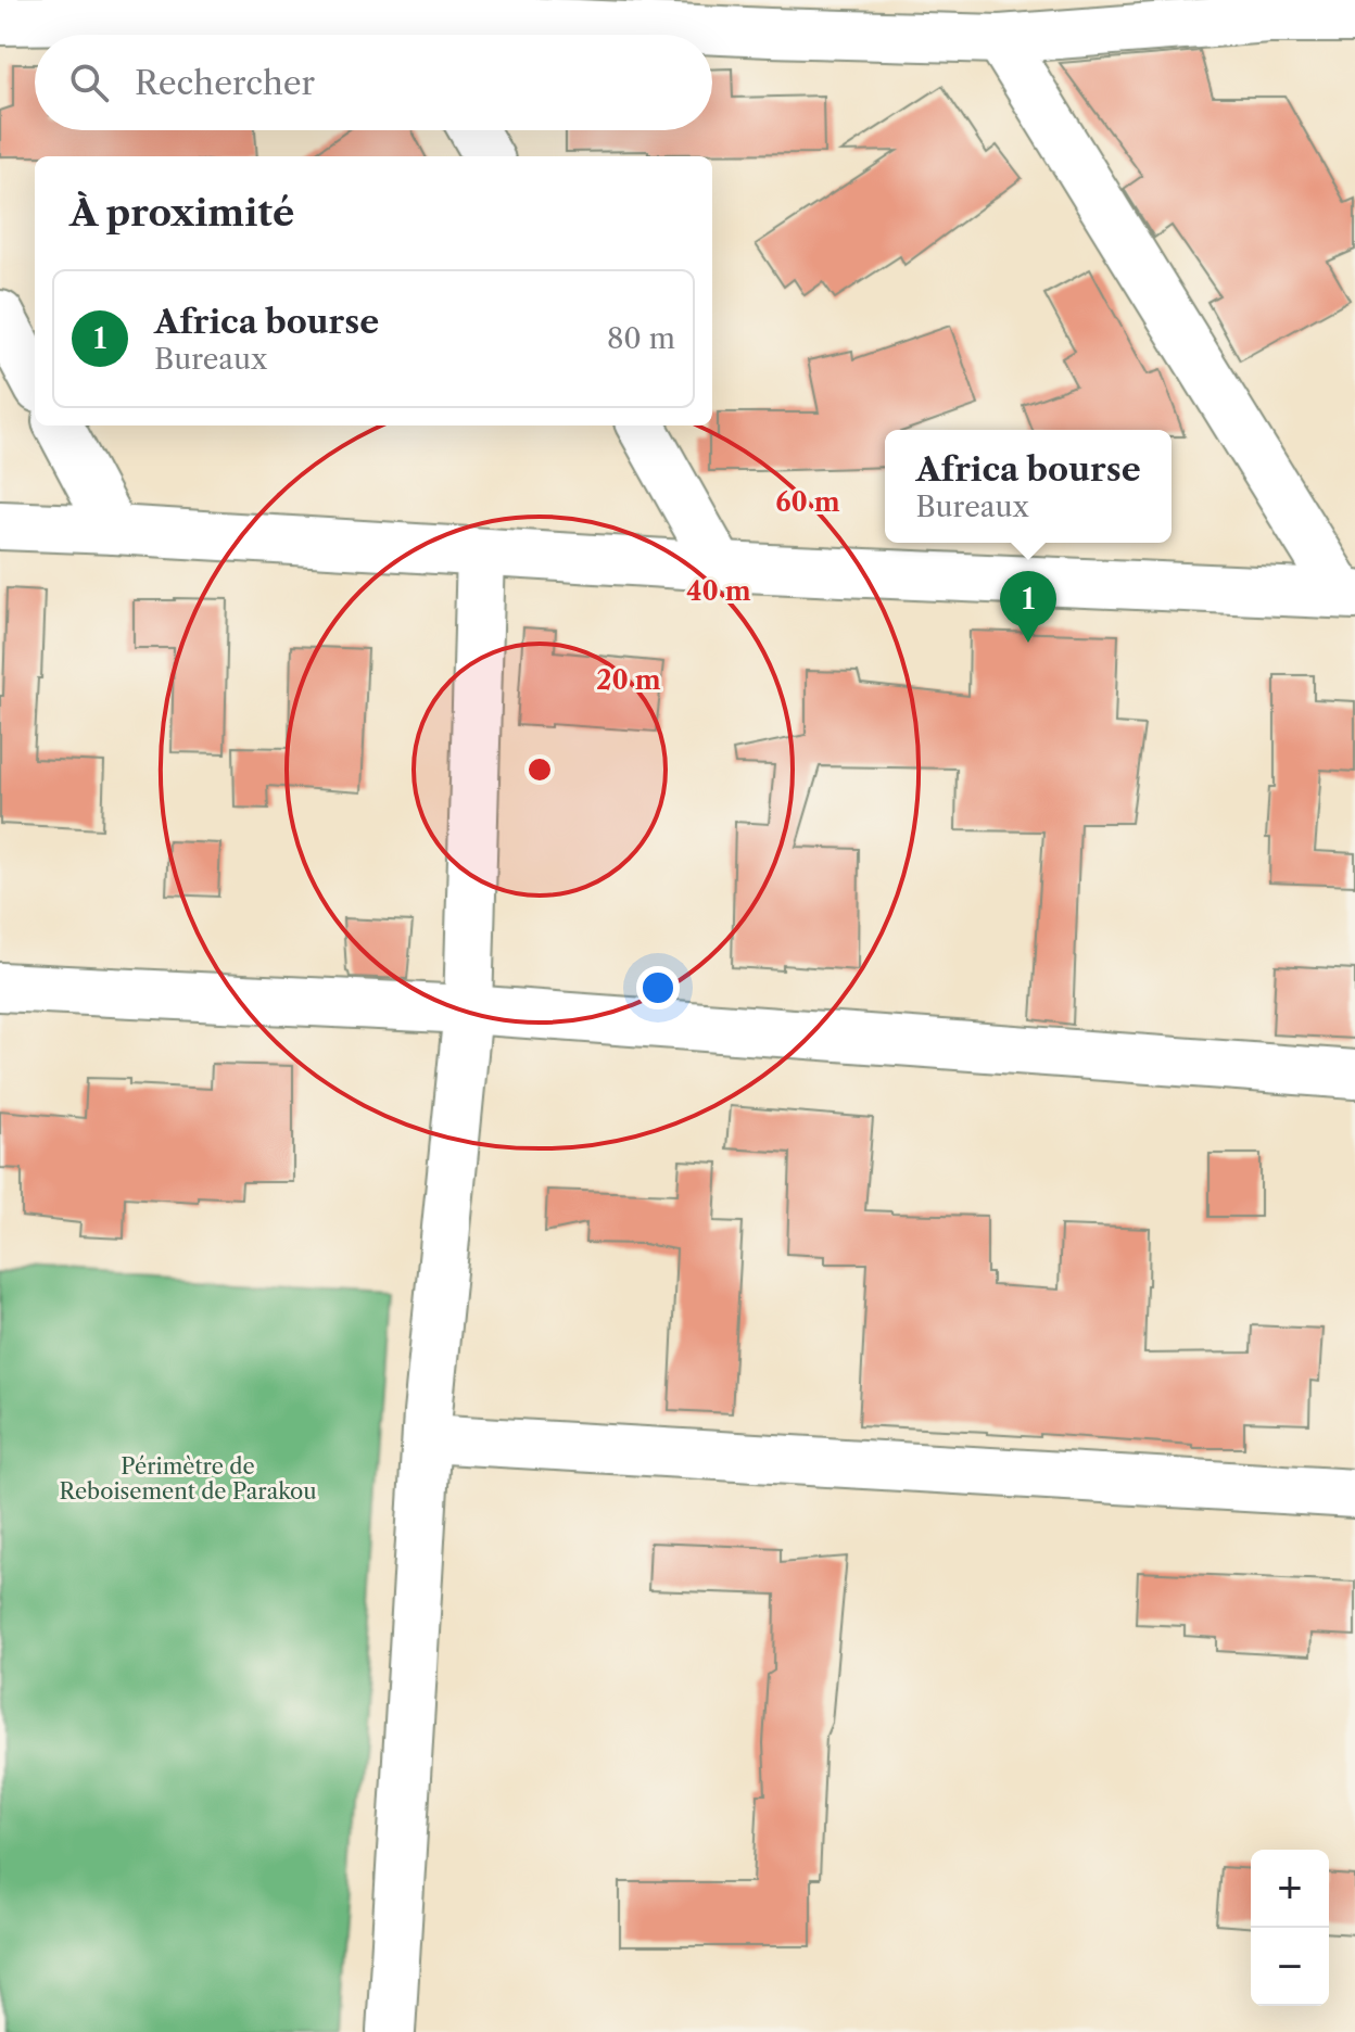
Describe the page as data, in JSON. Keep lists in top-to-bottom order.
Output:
{
  "parks": ["Périmètre de Reboisement de Parakou"],
  "page": {
    "search": "Rechercher",
    "heading": "À proximité",
    "list": [
      {
        "mark": "1",
        "name": "Africa bourse",
        "note": "Bureaux",
        "value": "80 m"
      }
    ],
    "popup": ["Africa bourse", "Bureaux"],
    "pins": "1",
    "map_buttons": ["+", "−"]
  },
  "rings": ["60 m", "40 m", "20 m"]
}
